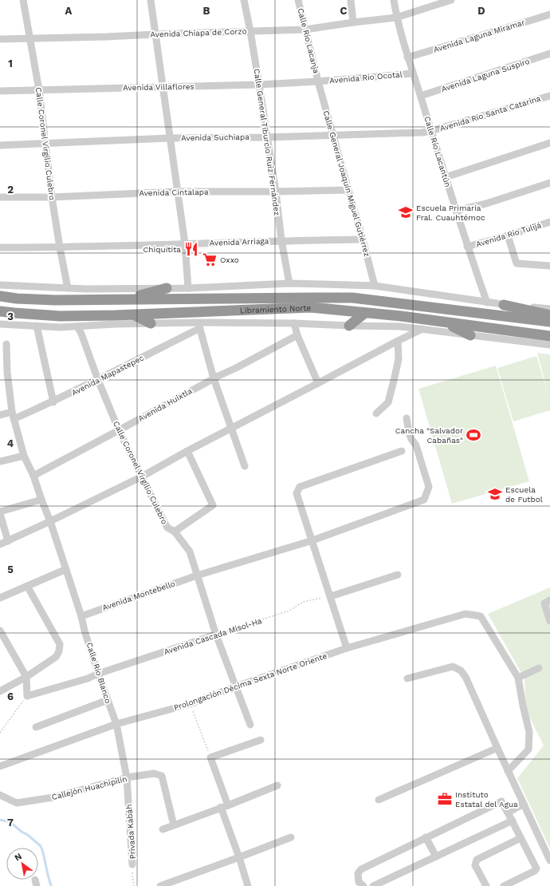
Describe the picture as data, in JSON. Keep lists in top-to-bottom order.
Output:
{
  "streets": {
    "highway": ["Libramiento Norte"],
    "street": [
      "Avenida Chiapa de Corzo",
      "Avenida Laguna Miramar",
      "Calle Río Lacanja",
      "Avenida Laguna Suspiro",
      "Avenida Río Ocotal",
      "Avenida Villaflores",
      "Avenida Río Santa Catarina",
      "Avenida Suchiapa",
      "Calle General Tiburcio Ruiz Fernández",
      "Calle Coronel Virgilio Culebro",
      "Calle Río Lacantún",
      "Calle General Joaquín Miguel Gutiérrez",
      "Avenida Cintalapa",
      "Avenida Río Tulijá",
      "Avenida Arriaga",
      "Avenida Mapastepec",
      "Avenida Huixtla",
      "Avenida Montebello",
      "Avenida Cascada Misol-Ha",
      "Calle Río Blanco",
      "Prolongación Décima Sexta Norte Oriente",
      "Callejón Huachipilin",
      "Privada Kabáh"
    ]
  },
  "crossings": [
    ["Avenida Chiapa de Corzo", "Calle Río Lacanja"],
    ["Avenida Chiapa de Corzo", "Calle General Tiburcio Ruiz Fernández"],
    ["Avenida Chiapa de Corzo", "Calle Coronel Virgilio Culebro"],
    ["Avenida Chiapa de Corzo", "Calle Río Lacantún"],
    ["Avenida Laguna Miramar", "Calle Río Lacantún"],
    ["Calle Río Lacanja", "Avenida Río Ocotal"],
    ["Calle Río Lacanja", "Avenida Villaflores"],
    ["Calle Río Lacanja", "Calle General Joaquín Miguel Gutiérrez"],
    ["Avenida Laguna Suspiro", "Calle Río Lacantún"],
    ["Avenida Río Ocotal", "Avenida Villaflores"],
    ["Avenida Río Ocotal", "Calle Río Lacantún"],
    ["Avenida Río Ocotal", "Calle General Joaquín Miguel Gutiérrez"],
    ["Avenida Villaflores", "Calle General Tiburcio Ruiz Fernández"],
    ["Avenida Villaflores", "Calle Coronel Virgilio Culebro"],
    ["Avenida Villaflores", "Calle General Joaquín Miguel Gutiérrez"],
    ["Avenida Río Santa Catarina", "Avenida Suchiapa"],
    ["Avenida Río Santa Catarina", "Calle Río Lacantún"],
    ["Avenida Suchiapa", "Calle General Tiburcio Ruiz Fernández"],
    ["Avenida Suchiapa", "Calle Coronel Virgilio Culebro"],
    ["Avenida Suchiapa", "Calle Río Lacantún"],
    ["Avenida Suchiapa", "Calle General Joaquín Miguel Gutiérrez"],
    ["Calle General Tiburcio Ruiz Fernández", "Avenida Cintalapa"],
    ["Calle General Tiburcio Ruiz Fernández", "Avenida Arriaga"],
    ["Calle Coronel Virgilio Culebro", "Avenida Cintalapa"],
    ["Calle Coronel Virgilio Culebro", "Avenida Arriaga"],
    ["Calle Coronel Virgilio Culebro", "Libramiento Norte"],
    ["Calle Coronel Virgilio Culebro", "Avenida Mapastepec"],
    ["Calle Coronel Virgilio Culebro", "Avenida Huixtla"],
    ["Calle Coronel Virgilio Culebro", "Avenida Montebello"],
    ["Calle Coronel Virgilio Culebro", "Avenida Cascada Misol-Ha"],
    ["Calle Coronel Virgilio Culebro", "Prolongación Décima Sexta Norte Oriente"],
    ["Calle Río Lacantún", "Avenida Río Tulijá"],
    ["Calle General Joaquín Miguel Gutiérrez", "Avenida Cintalapa"],
    ["Calle General Joaquín Miguel Gutiérrez", "Avenida Arriaga"],
    ["Libramiento Norte", "Avenida Mapastepec"],
    ["Avenida Montebello", "Calle Río Blanco"],
    ["Avenida Cascada Misol-Ha", "Calle Río Blanco"],
    ["Calle Río Blanco", "Prolongación Décima Sexta Norte Oriente"],
    ["Calle Río Blanco", "Callejón Huachipilin"],
    ["Calle Río Blanco", "Privada Kabáh"],
    ["Callejón Huachipilin", "Privada Kabáh"]
  ],
  "places": {
    "school or university": ["Escuela Primaria Fral. Cuauhtémoc", "Escuela de Futbol"],
    "restaurant": ["Chiquitita"],
    "supermarket": ["Oxxo"],
    "sports": ["Cancha \"Salvador Cabañas\""],
    "office": ["Instituto Estatal del Agua"]
  },
  "north": "top left",
  "grid": {
    "columns": [
      "A",
      "B",
      "C",
      "D"
    ],
    "rows": [
      "1",
      "2",
      "3",
      "4",
      "5",
      "6",
      "7"
    ]
  }
}
